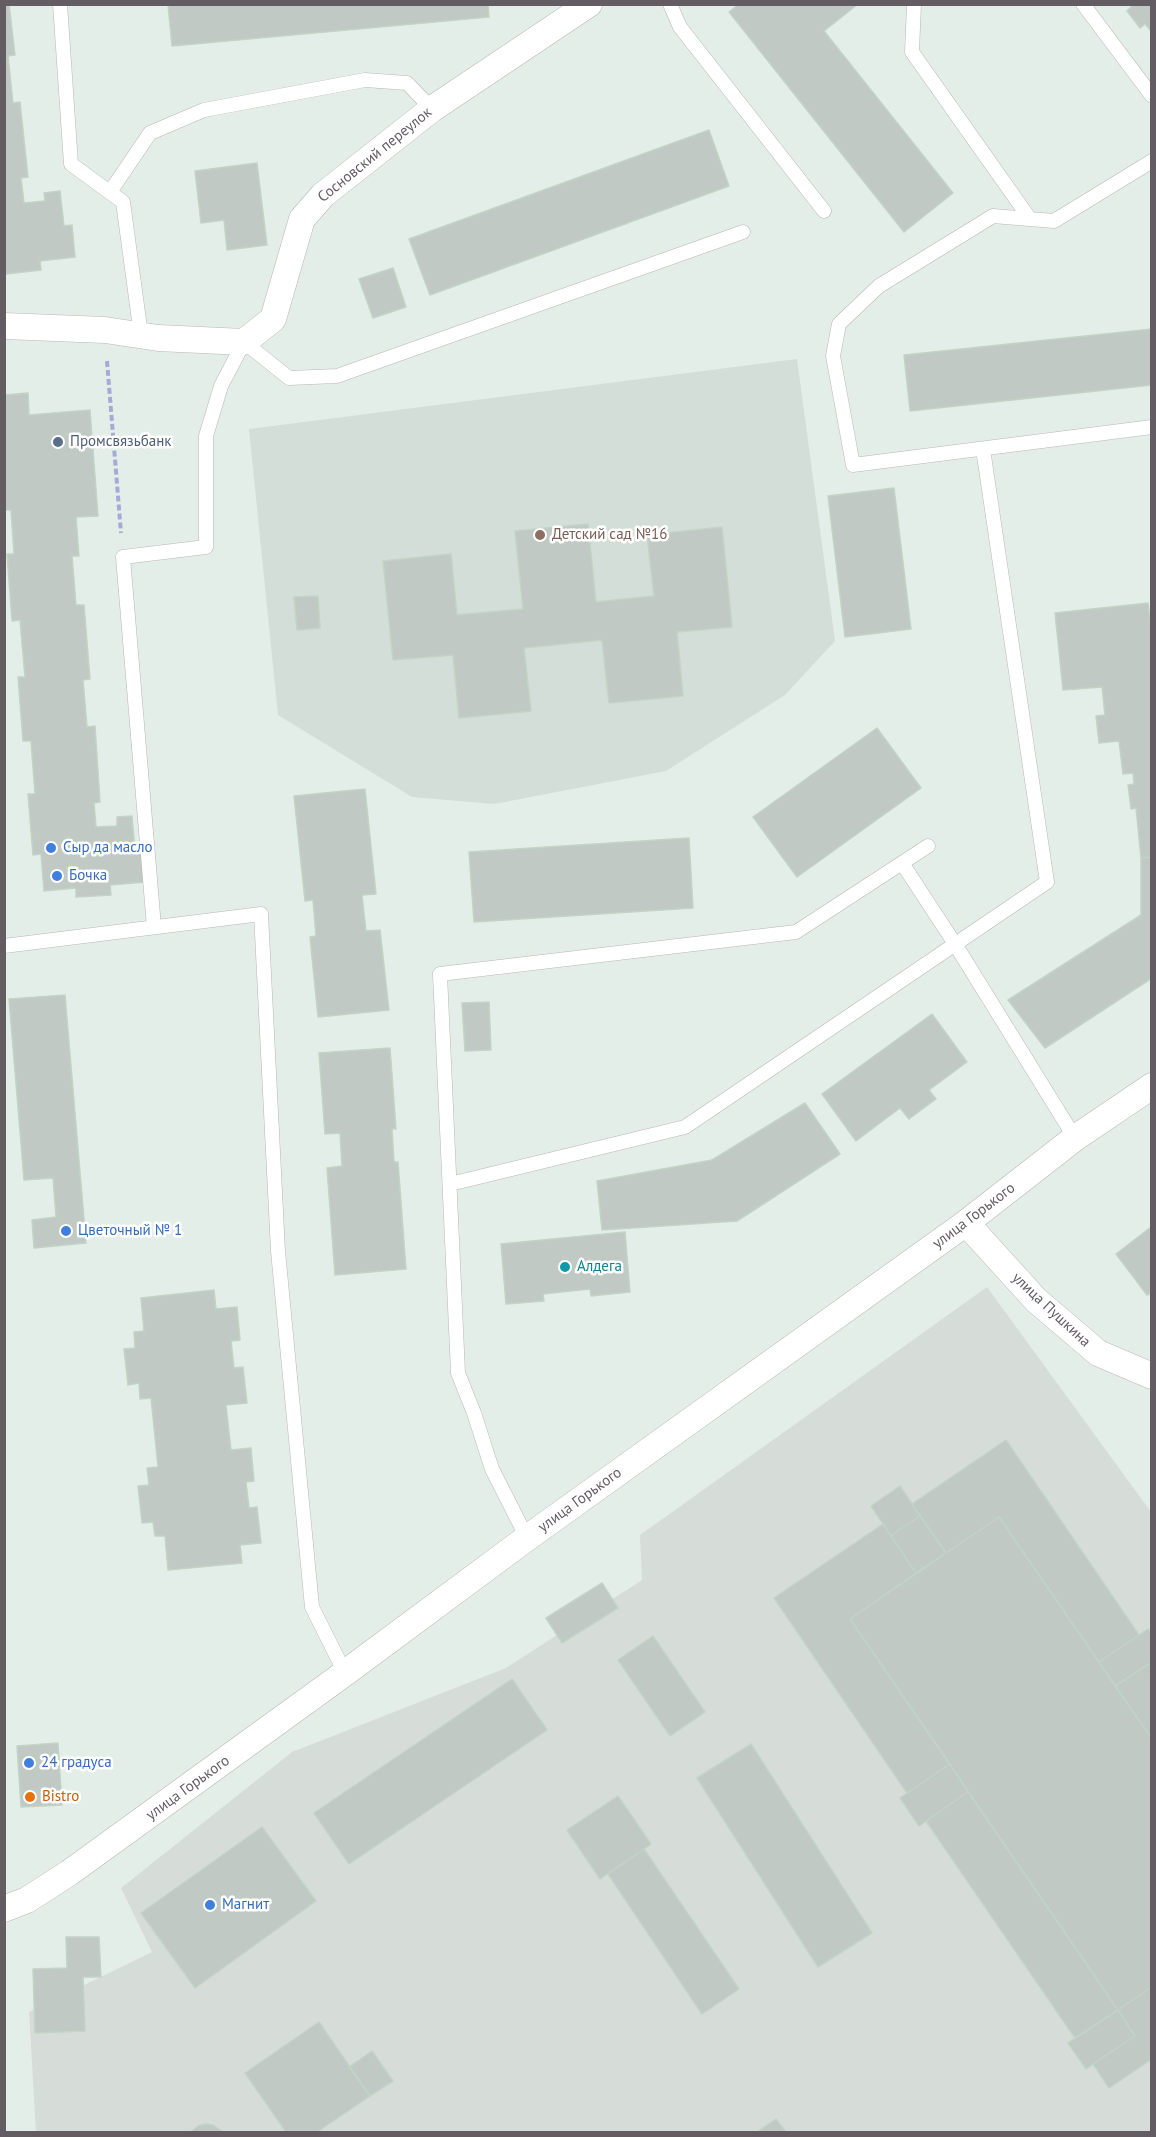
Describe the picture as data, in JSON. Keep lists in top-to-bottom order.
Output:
{
  "streets": {
    "street": ["Сосновский переулок", "улица Горького", "улица Пушкина"]
  },
  "crossings": [
    ["улица Горького", "улица Пушкина"]
  ],
  "places": [
    "Промсвязьбанк",
    "Детский сад №16",
    "Сыр да масло",
    "Бочка",
    "Цветочный № 1",
    "Алдега",
    "24 градуса",
    "Bistro",
    "Магнит"
  ]
}
